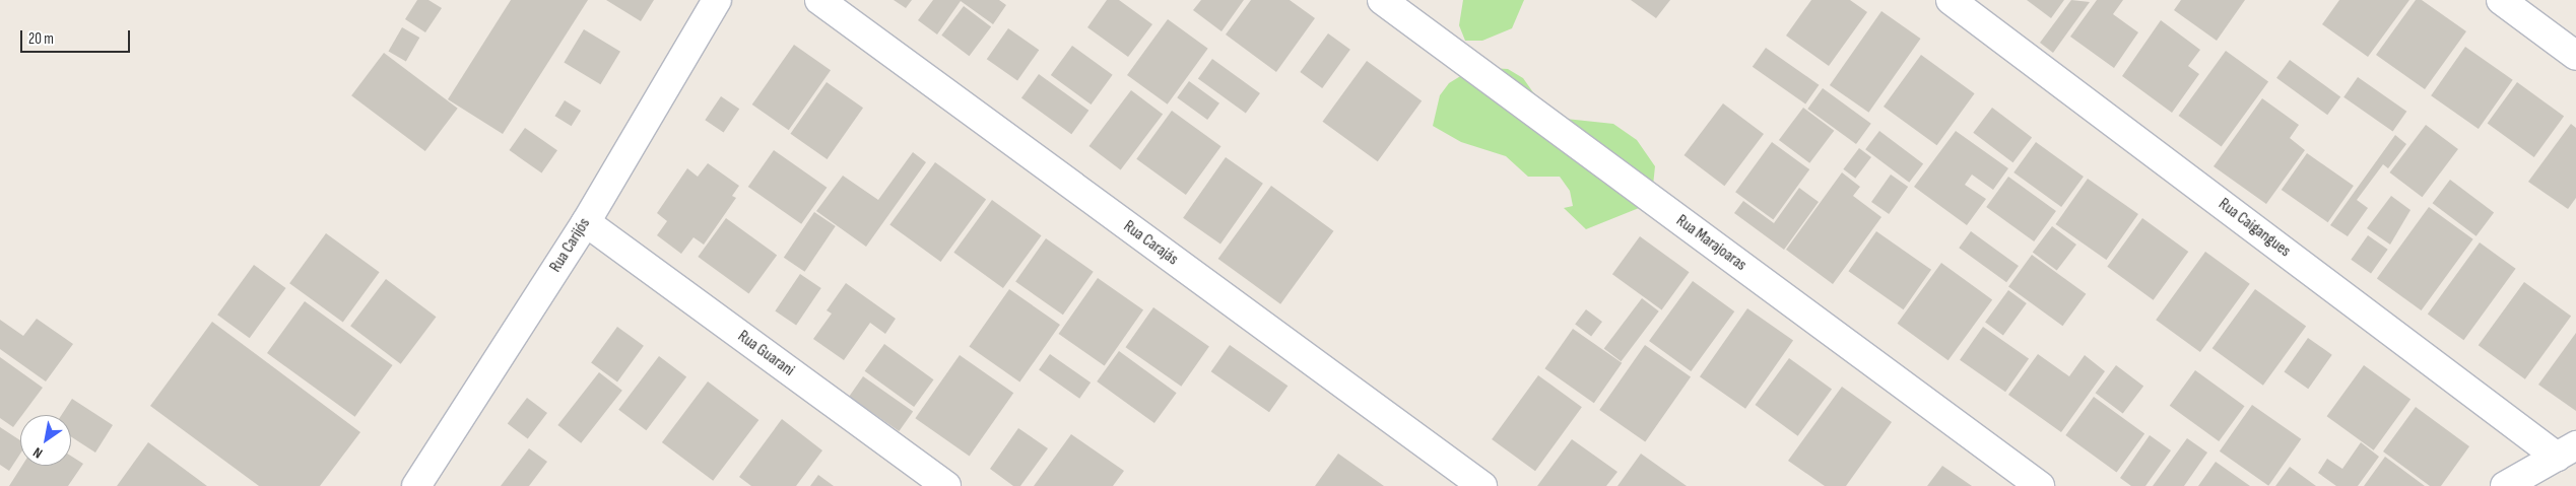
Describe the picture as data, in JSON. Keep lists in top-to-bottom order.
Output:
{
  "streets": {
    "street": [
      "Rua Caigangues",
      "Rua Carajás",
      "Rua Marajoaras",
      "Rua Carijós",
      "Rua Guarani"
    ]
  },
  "crossings": [
    ["Rua Carijós", "Rua Guarani"]
  ],
  "scale_bar": "20 m",
  "north": "bottom left"
}
